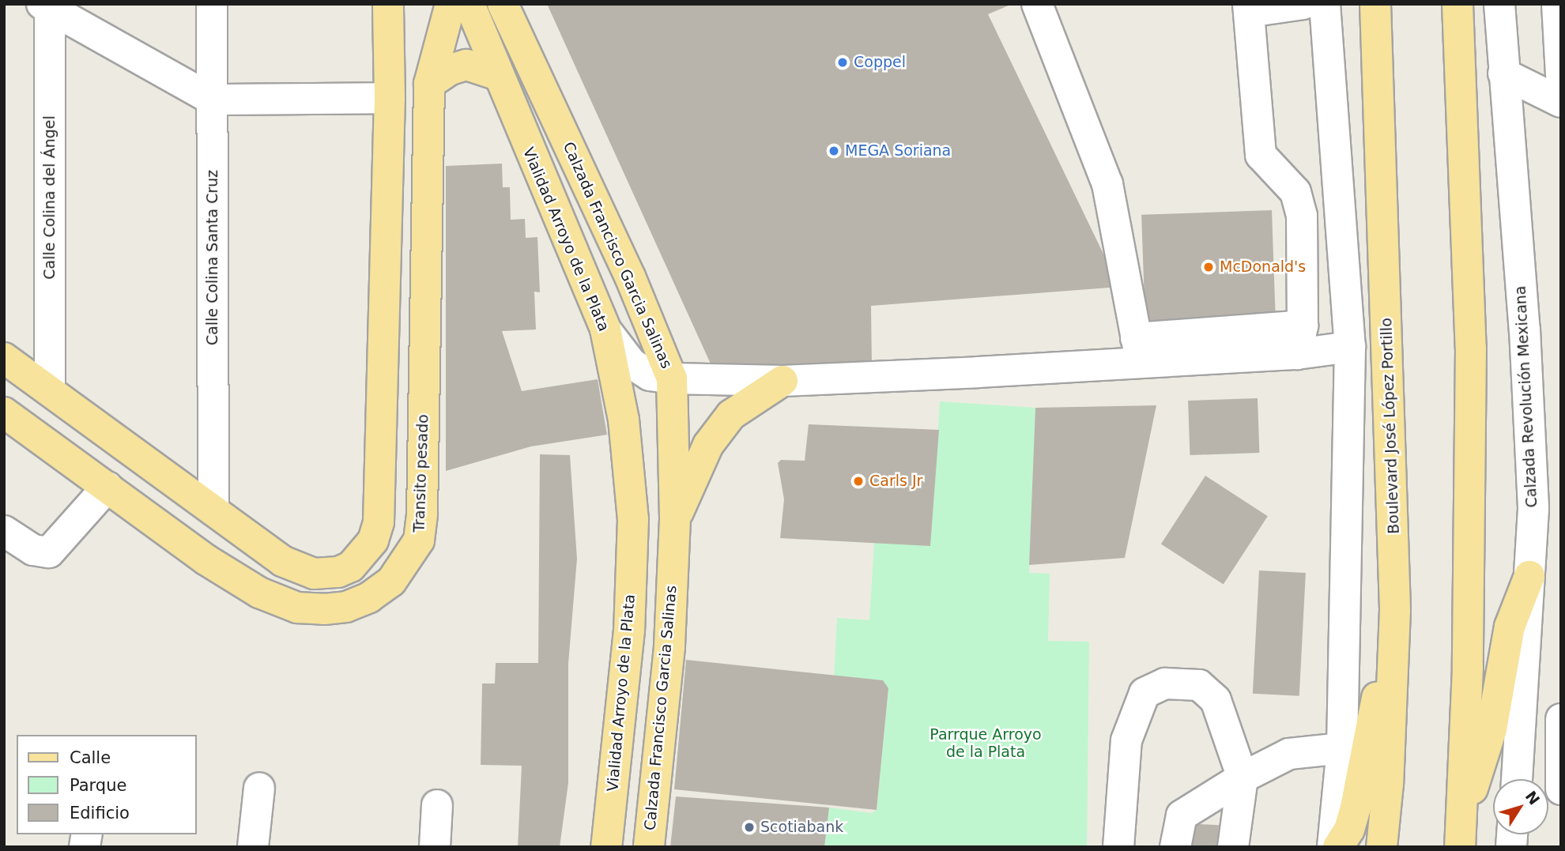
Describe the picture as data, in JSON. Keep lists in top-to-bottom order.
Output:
{
  "streets": {
    "main road": [
      "Vialidad Arroyo de la Plata",
      "Calzada Francisco Garcia Salinas",
      "Boulevard José López Portillo",
      "Transito pesado"
    ],
    "street": ["Calle Colina del Ángel", "Calle Colina Santa Cruz", "Calzada Revolución Mexicana"]
  },
  "parks": ["Parrque Arroyo de la Plata"],
  "places": [
    "Coppel",
    "MEGA Soriana",
    "McDonald's",
    "Carls Jr",
    "Scotiabank"
  ],
  "legend": ["Calle", "Parque", "Edificio"],
  "north": "top right"
}
